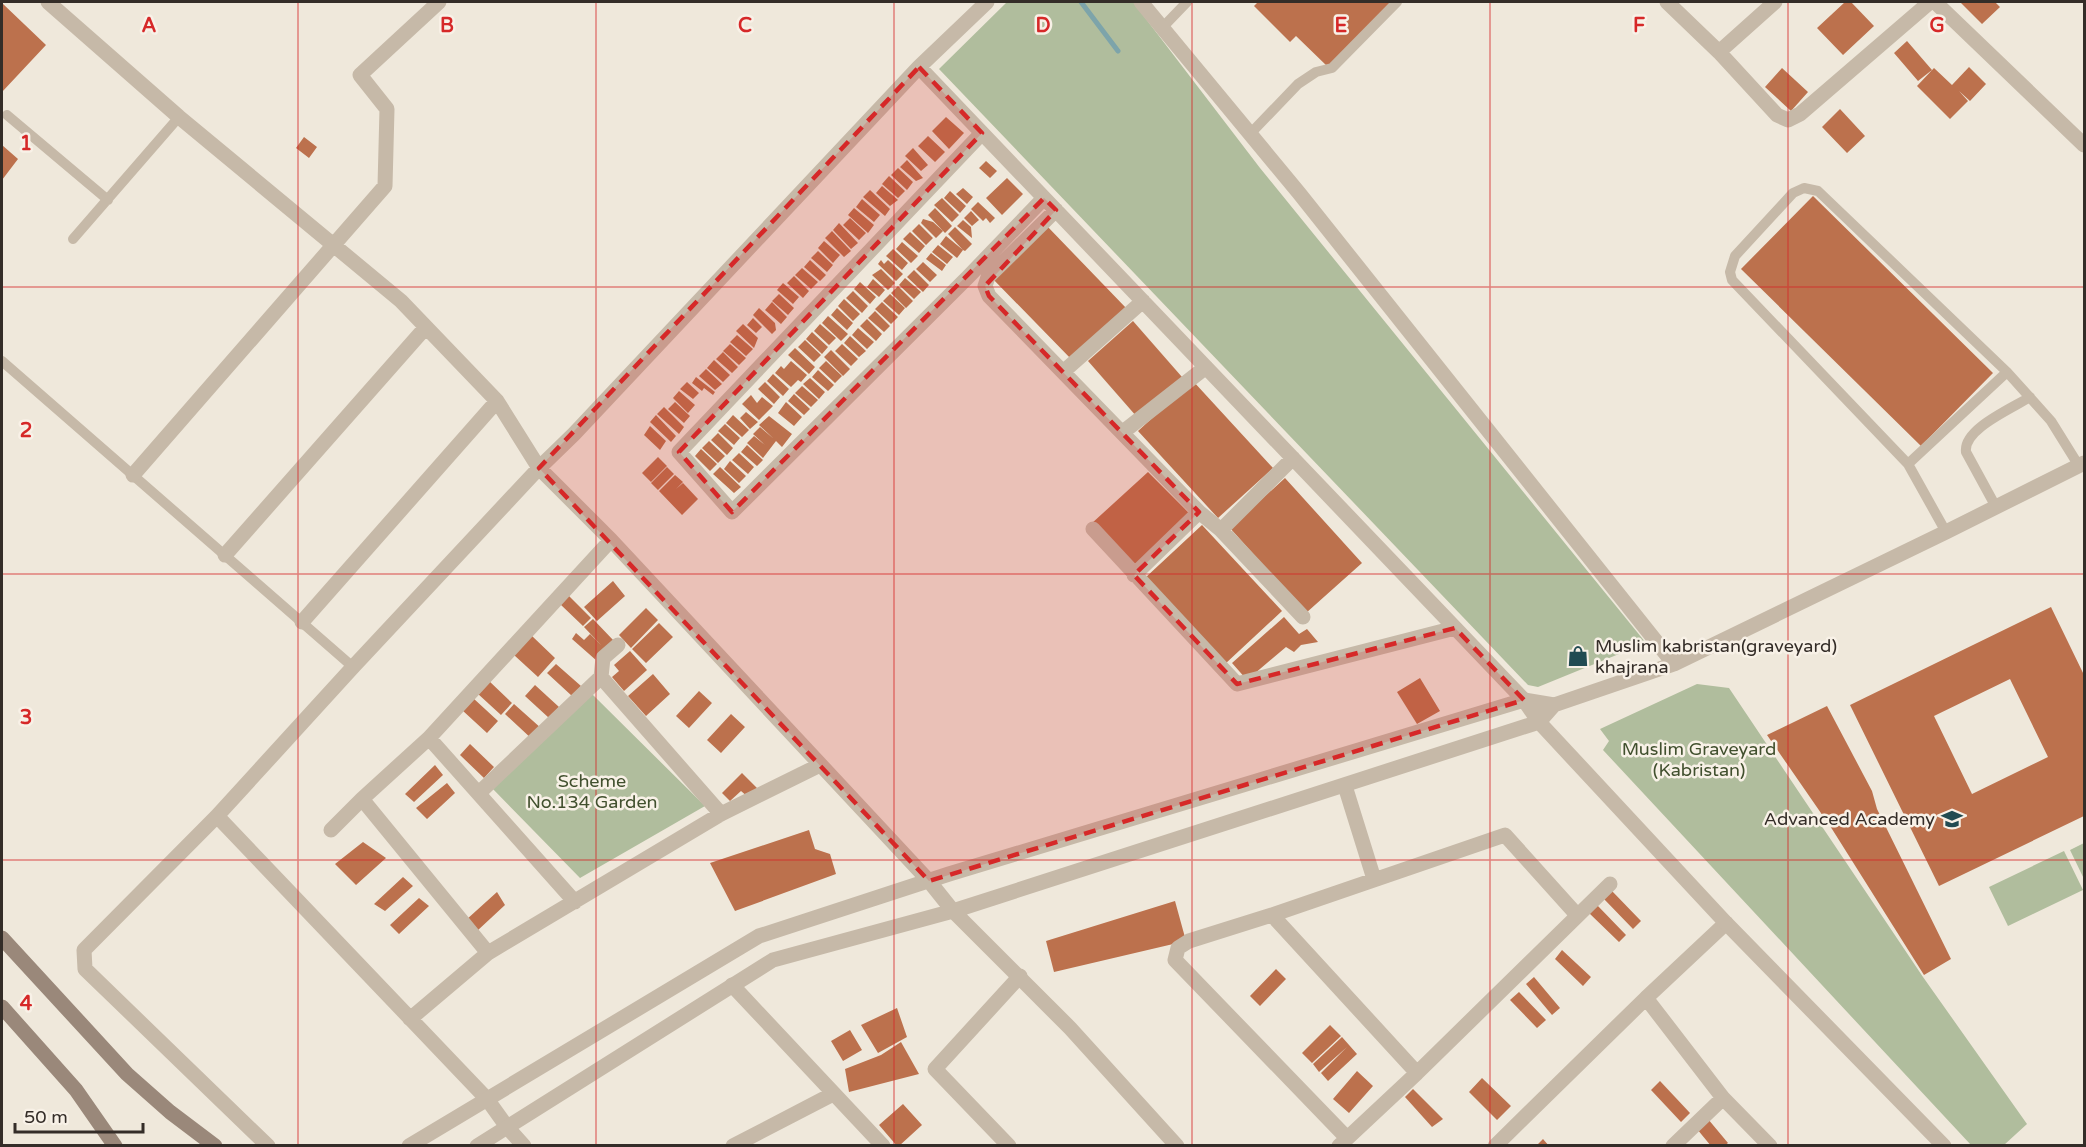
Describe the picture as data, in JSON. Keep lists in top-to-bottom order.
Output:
{
  "parks": ["Muslim Graveyard (Kabristan)", "Scheme No.134 Garden"],
  "places": {
    "shop": ["Muslim kabristan(graveyard) khajrana"],
    "school or university": ["Advanced Academy"]
  },
  "scale_bar": "50 m",
  "grid": {
    "columns": [
      "A",
      "B",
      "C",
      "D",
      "E",
      "F",
      "G"
    ],
    "rows": [
      "1",
      "2",
      "3",
      "4"
    ]
  }
}
